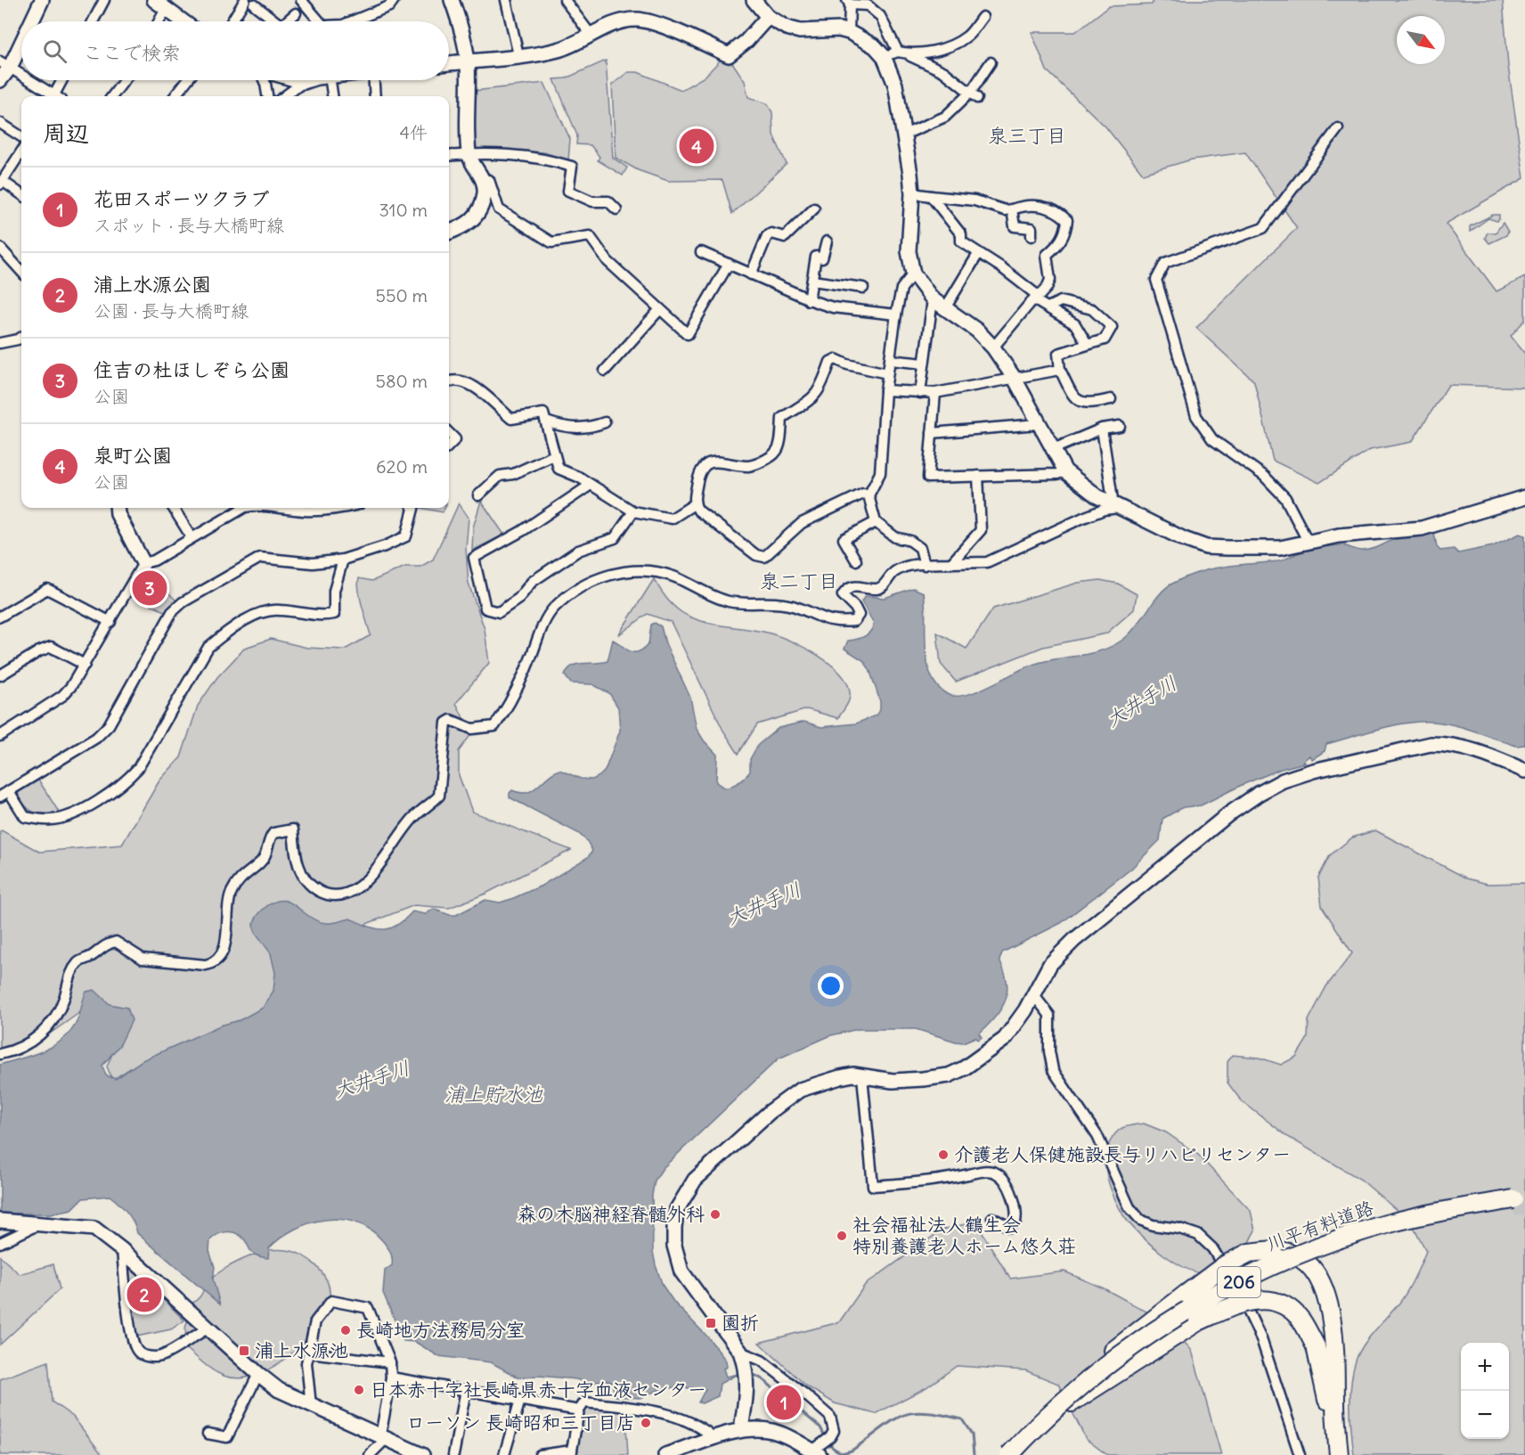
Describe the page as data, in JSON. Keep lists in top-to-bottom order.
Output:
{
  "streets": {
    "highway": ["川平有料道路", "206"]
  },
  "districts": ["泉三丁目", "泉二丁目"],
  "water": ["大井手川", "浦上貯水池"],
  "places": {
    "other": [
      "介護老人保健施設長与リハビリセンター",
      "森の木脳神経脊髄外科",
      "社会福祉法人鶴生会 特別養護老人ホーム悠久荘",
      "長崎地方法務局分室",
      "日本赤十字社長崎県赤十字血液センター",
      "ローソン 長崎昭和三丁目店"
    ],
    "transit": ["園折", "浦上水源池"]
  },
  "north": "bottom right",
  "page": {
    "search": "ここで検索",
    "heading": ["周辺", "4件"],
    "pins": [
      "4",
      "3",
      "2",
      "1"
    ],
    "list": [
      {
        "mark": "1",
        "name": "花田スポーツクラブ",
        "note": "スポット · 長与大橋町線",
        "value": "310 m"
      },
      {
        "mark": "2",
        "name": "浦上水源公園",
        "note": "公園 · 長与大橋町線",
        "value": "550 m"
      },
      {
        "mark": "3",
        "name": "住吉の杜ほしぞら公園",
        "note": "公園",
        "value": "580 m"
      },
      {
        "mark": "4",
        "name": "泉町公園",
        "note": "公園",
        "value": "620 m"
      }
    ],
    "map_buttons": ["+", "−"]
  }
}
